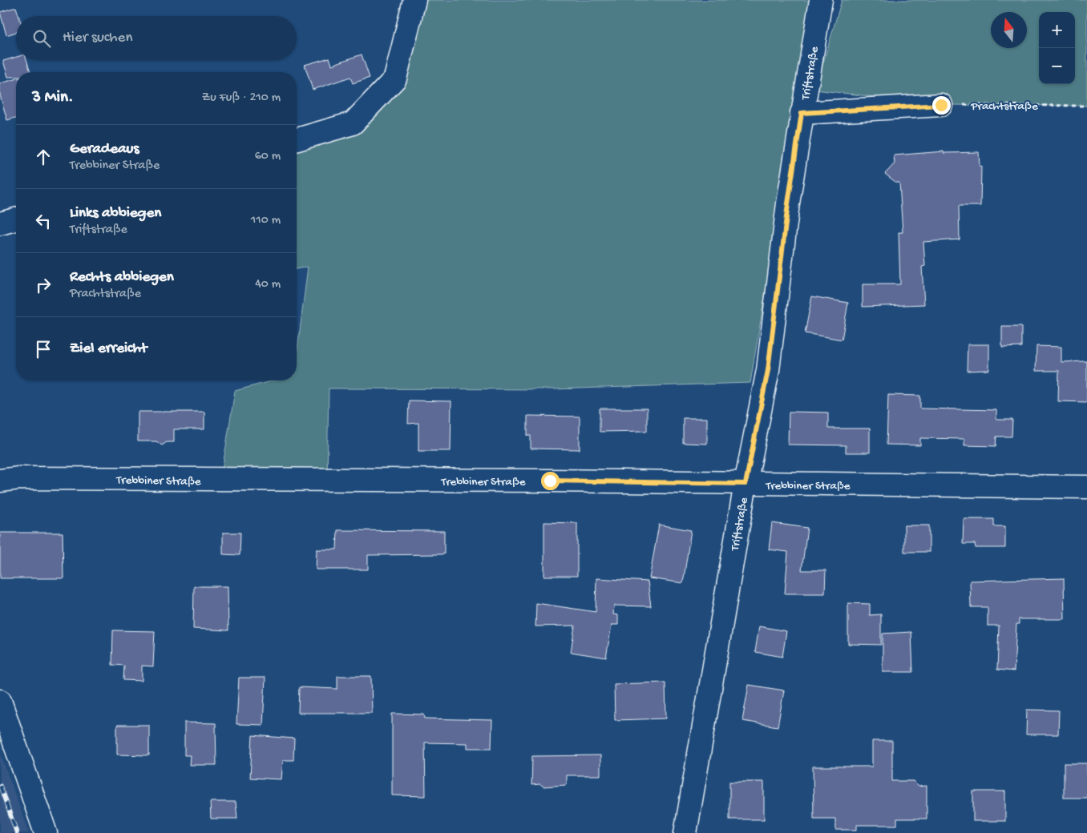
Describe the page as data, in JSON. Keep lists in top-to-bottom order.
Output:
{
  "streets": {
    "street": ["Triftstraße", "Trebbiner Straße"],
    "path": ["Prachtstraße"]
  },
  "crossings": [
    ["Triftstraße", "Trebbiner Straße"]
  ],
  "north": "top",
  "page": {
    "map_buttons": ["+", "−"],
    "search": "Hier suchen",
    "heading": ["3 Min.", "Zu Fuß · 210 m"],
    "list": [
      ["Geradeaus", "Trebbiner Straße", "60 m"],
      ["Links abbiegen", "Triftstraße", "110 m"],
      ["Rechts abbiegen", "Prachtstraße", "40 m"],
      "Ziel erreicht"
    ]
  }
}
